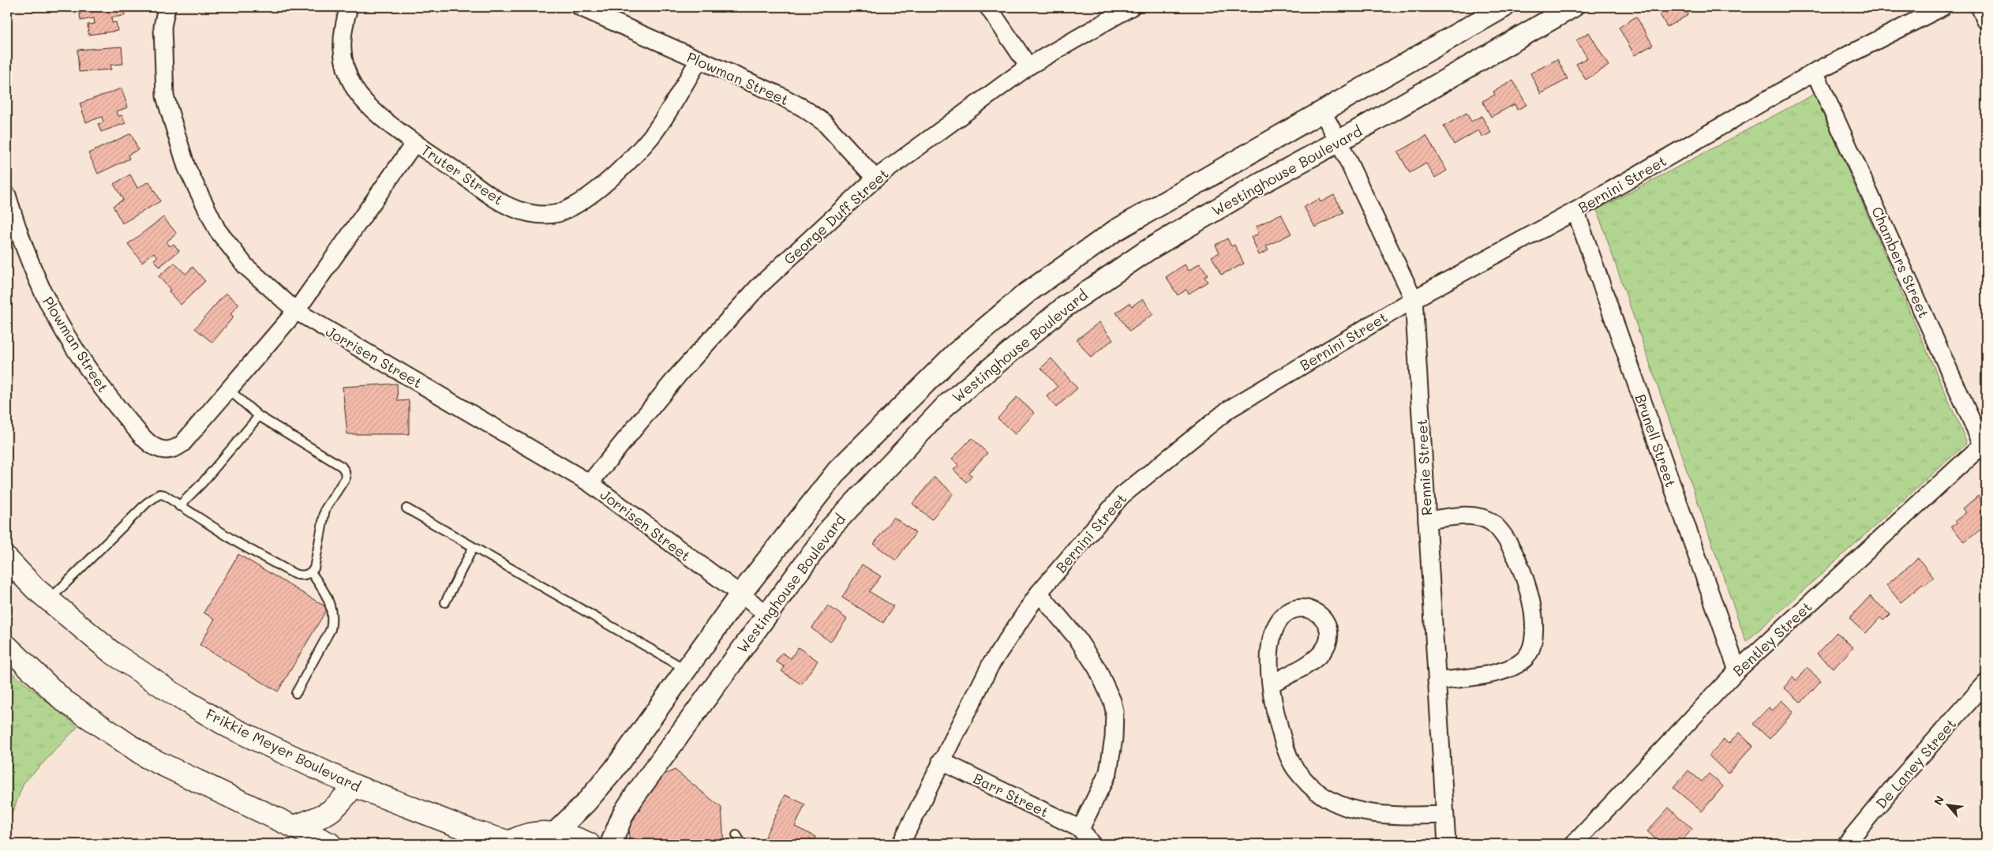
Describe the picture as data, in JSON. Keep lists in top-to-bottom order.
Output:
{
  "streets": {
    "main road": ["Frikkie Meyer Boulevard"],
    "street": [
      "Plowman Street",
      "Westinghouse Boulevard",
      "Truter Street",
      "Bernini Street",
      "George Duff Street",
      "Chambers Street",
      "Jorrisen Street",
      "Brunell Street",
      "Rennie Street",
      "Bentley Street",
      "De Laney Street",
      "Barr Street"
    ]
  },
  "crossings": [
    ["Plowman Street", "Truter Street"],
    ["Plowman Street", "George Duff Street"],
    ["Westinghouse Boulevard", "Jorrisen Street"],
    ["Westinghouse Boulevard", "Rennie Street"],
    ["Bernini Street", "Chambers Street"],
    ["Bernini Street", "Brunell Street"],
    ["Bernini Street", "Rennie Street"],
    ["Bernini Street", "Barr Street"],
    ["George Duff Street", "Jorrisen Street"],
    ["Chambers Street", "Bentley Street"],
    ["Brunell Street", "Bentley Street"]
  ],
  "north": "top left"
}
